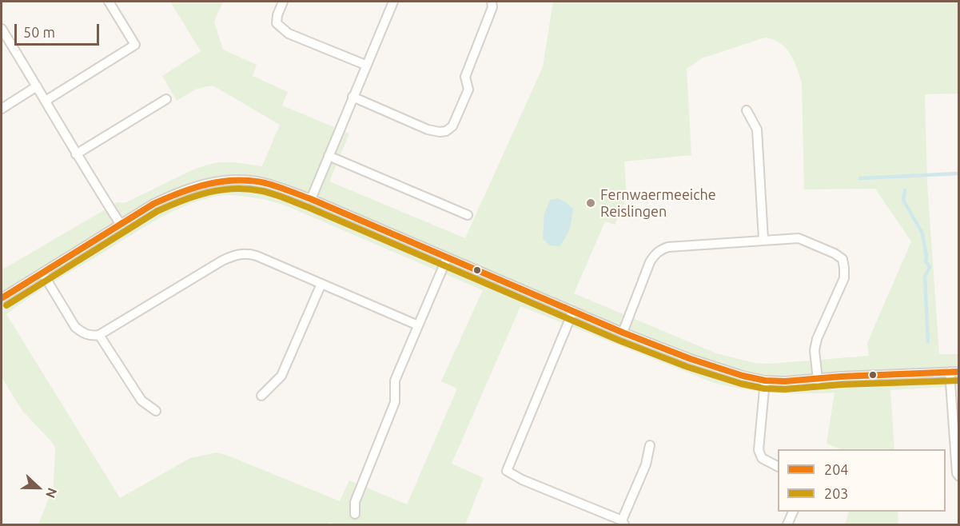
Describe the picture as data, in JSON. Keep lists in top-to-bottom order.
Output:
{
  "places": ["Fernwaermeeiche Reislingen"],
  "lines": ["transit line 204", "transit line 203"],
  "legend": ["204", "203"],
  "scale_bar": "50 m",
  "north": "right"
}
